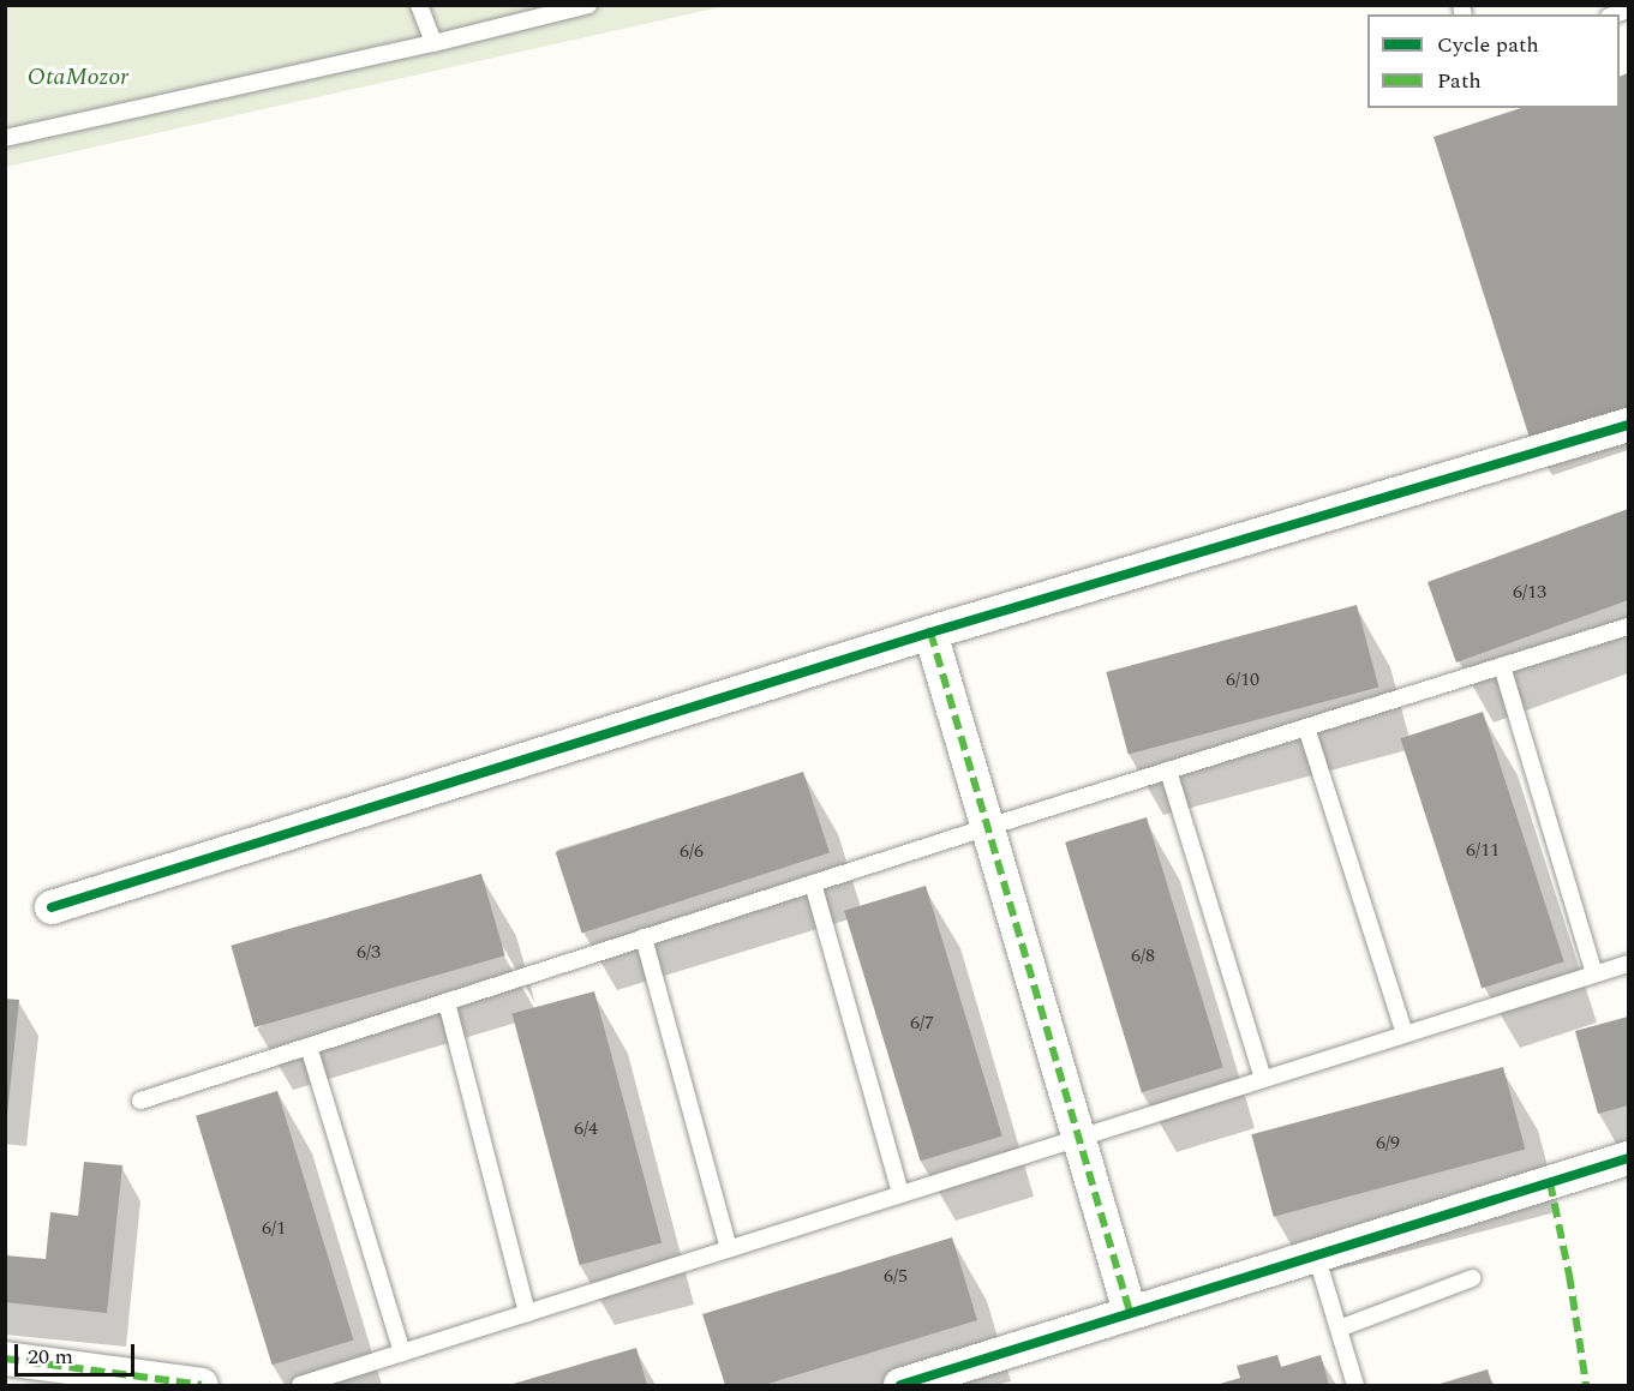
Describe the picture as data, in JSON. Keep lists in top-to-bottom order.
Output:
{
  "parks": ["OtaMozor"],
  "house_numbers": [
    "6/13",
    "6/10",
    "6/11",
    "6/6",
    "6/3",
    "6/8",
    "6/7",
    "6/4",
    "6/9",
    "6/1",
    "6/5"
  ],
  "legend": ["Cycle path", "Path"],
  "scale_bar": "20 m"
}
